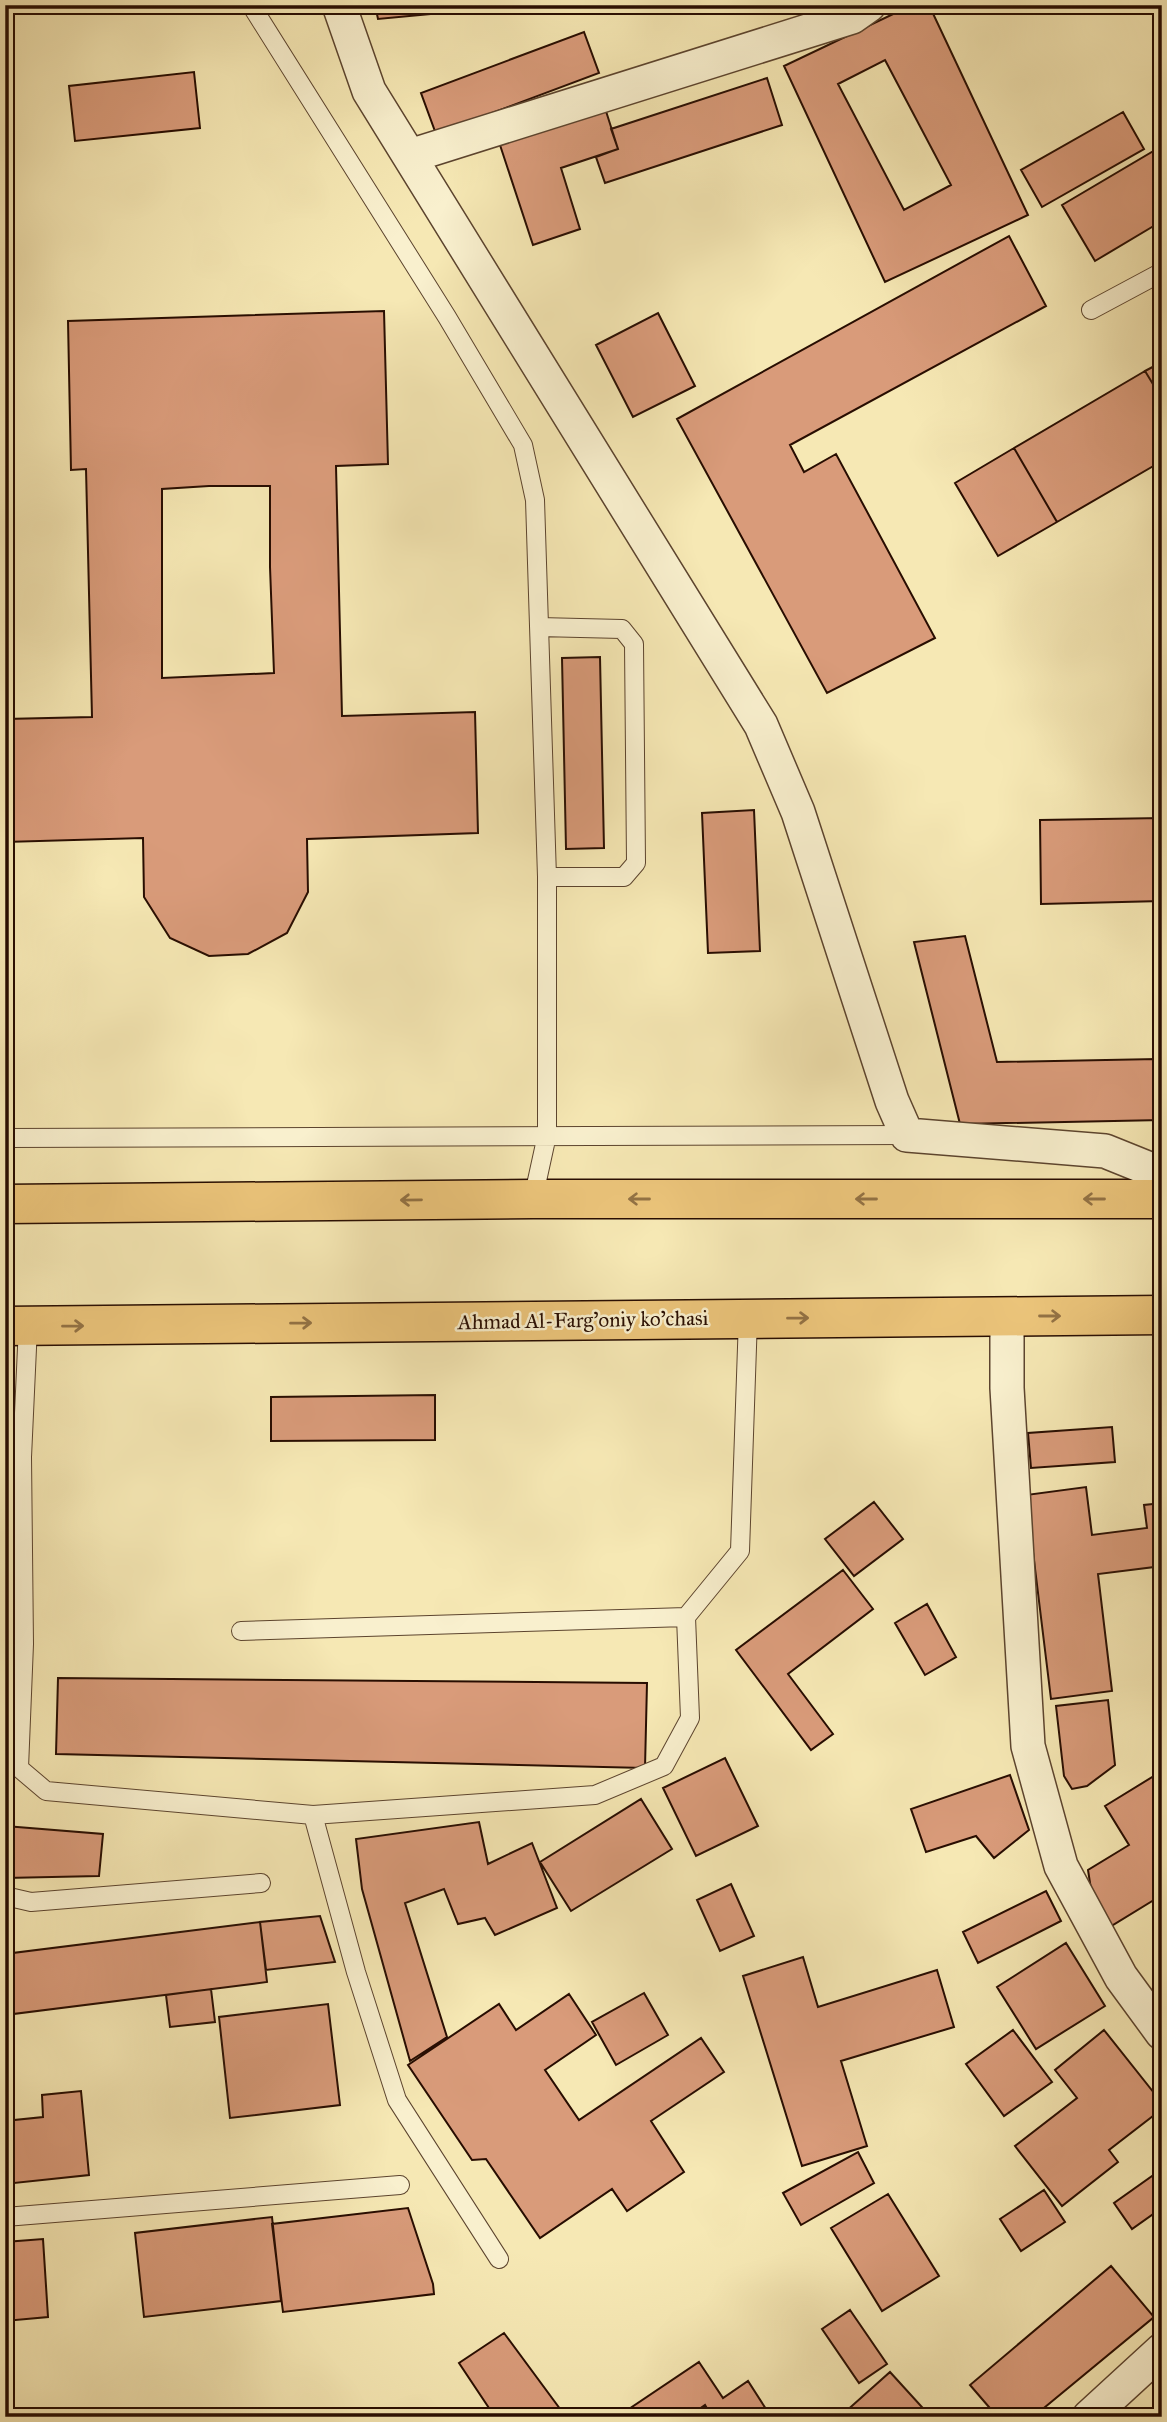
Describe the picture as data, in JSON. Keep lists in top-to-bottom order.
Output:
{
  "streets": {
    "highway": ["Ahmad Al-Farg'oniy ko'chasi"]
  }
}
